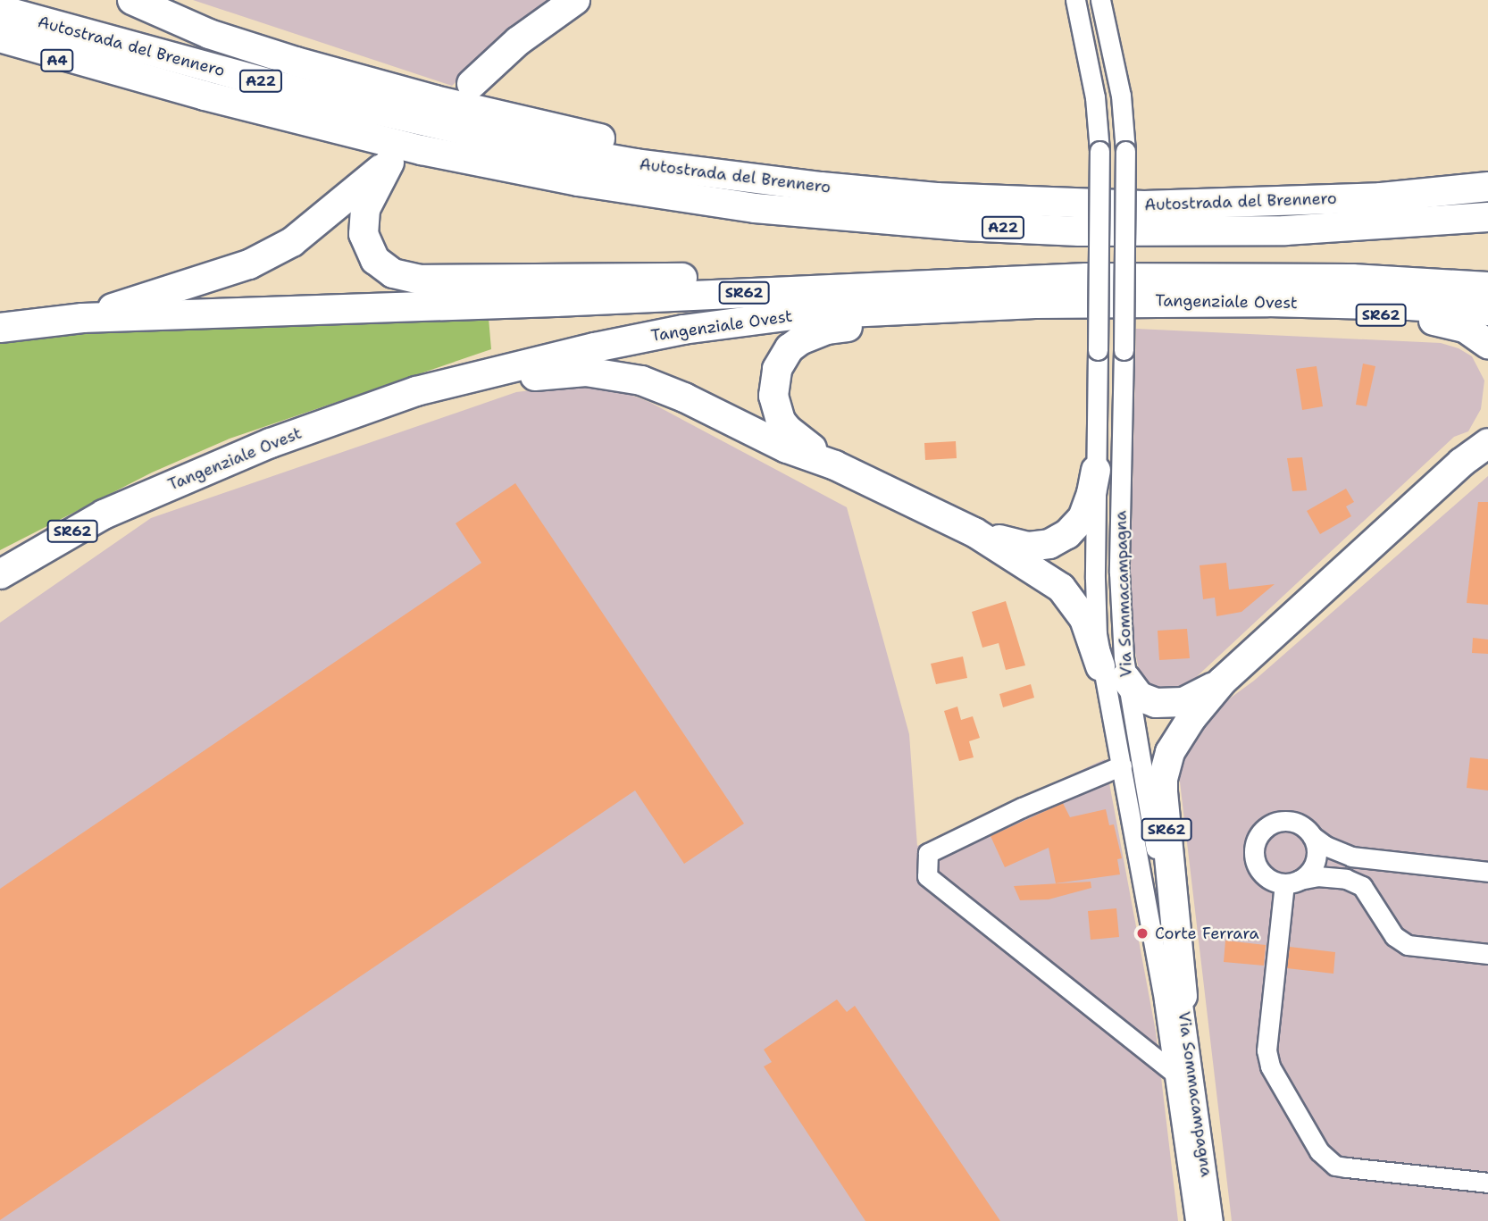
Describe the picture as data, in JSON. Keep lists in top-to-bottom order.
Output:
{
  "streets": {
    "highway": [
      "Autostrada del Brennero",
      "A4",
      "A22",
      "SR62",
      "Tangenziale Ovest"
    ],
    "street": ["Via Sommacampagna"]
  },
  "crossings": [
    ["Autostrada del Brennero", "A4"],
    ["SR62", "Tangenziale Ovest"],
    ["SR62", "Via Sommacampagna"]
  ],
  "places": ["Corte Ferrara"]
}
